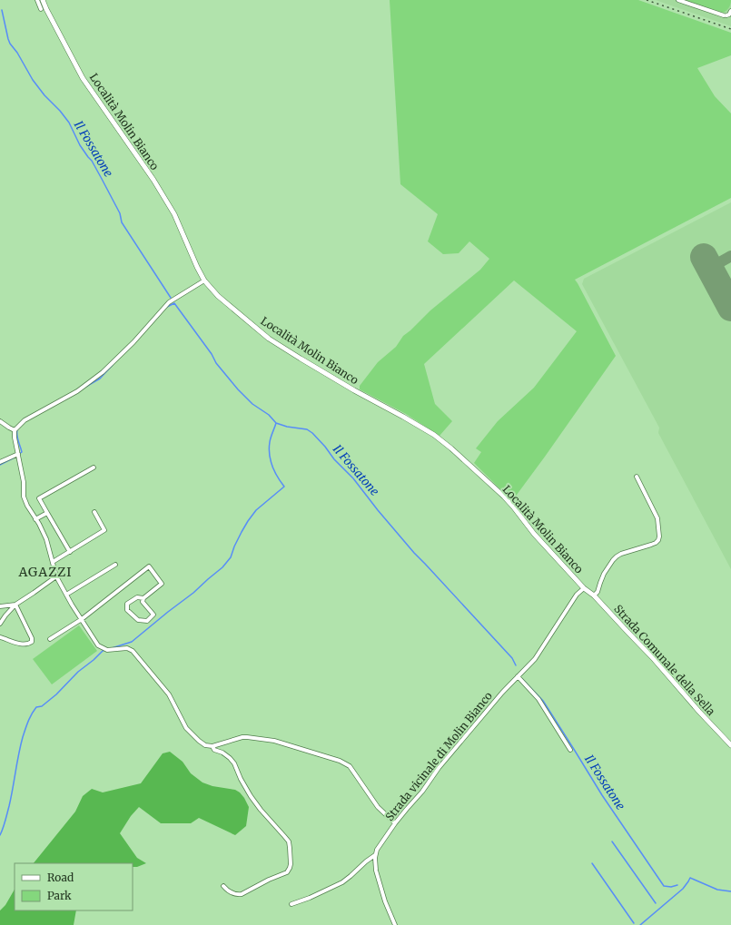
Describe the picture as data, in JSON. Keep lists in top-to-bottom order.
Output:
{
  "streets": {
    "street": ["Località Molin Bianco", "Strada Comunale della Sella", "Strada vicinale di Molin Bianco"]
  },
  "crossings": [
    ["Località Molin Bianco", "Strada Comunale della Sella"],
    ["Località Molin Bianco", "Strada vicinale di Molin Bianco"],
    ["Strada Comunale della Sella", "Strada vicinale di Molin Bianco"]
  ],
  "districts": ["AGAZZI"],
  "water": ["Il Fossatone"],
  "legend": ["Road", "Park"]
}
